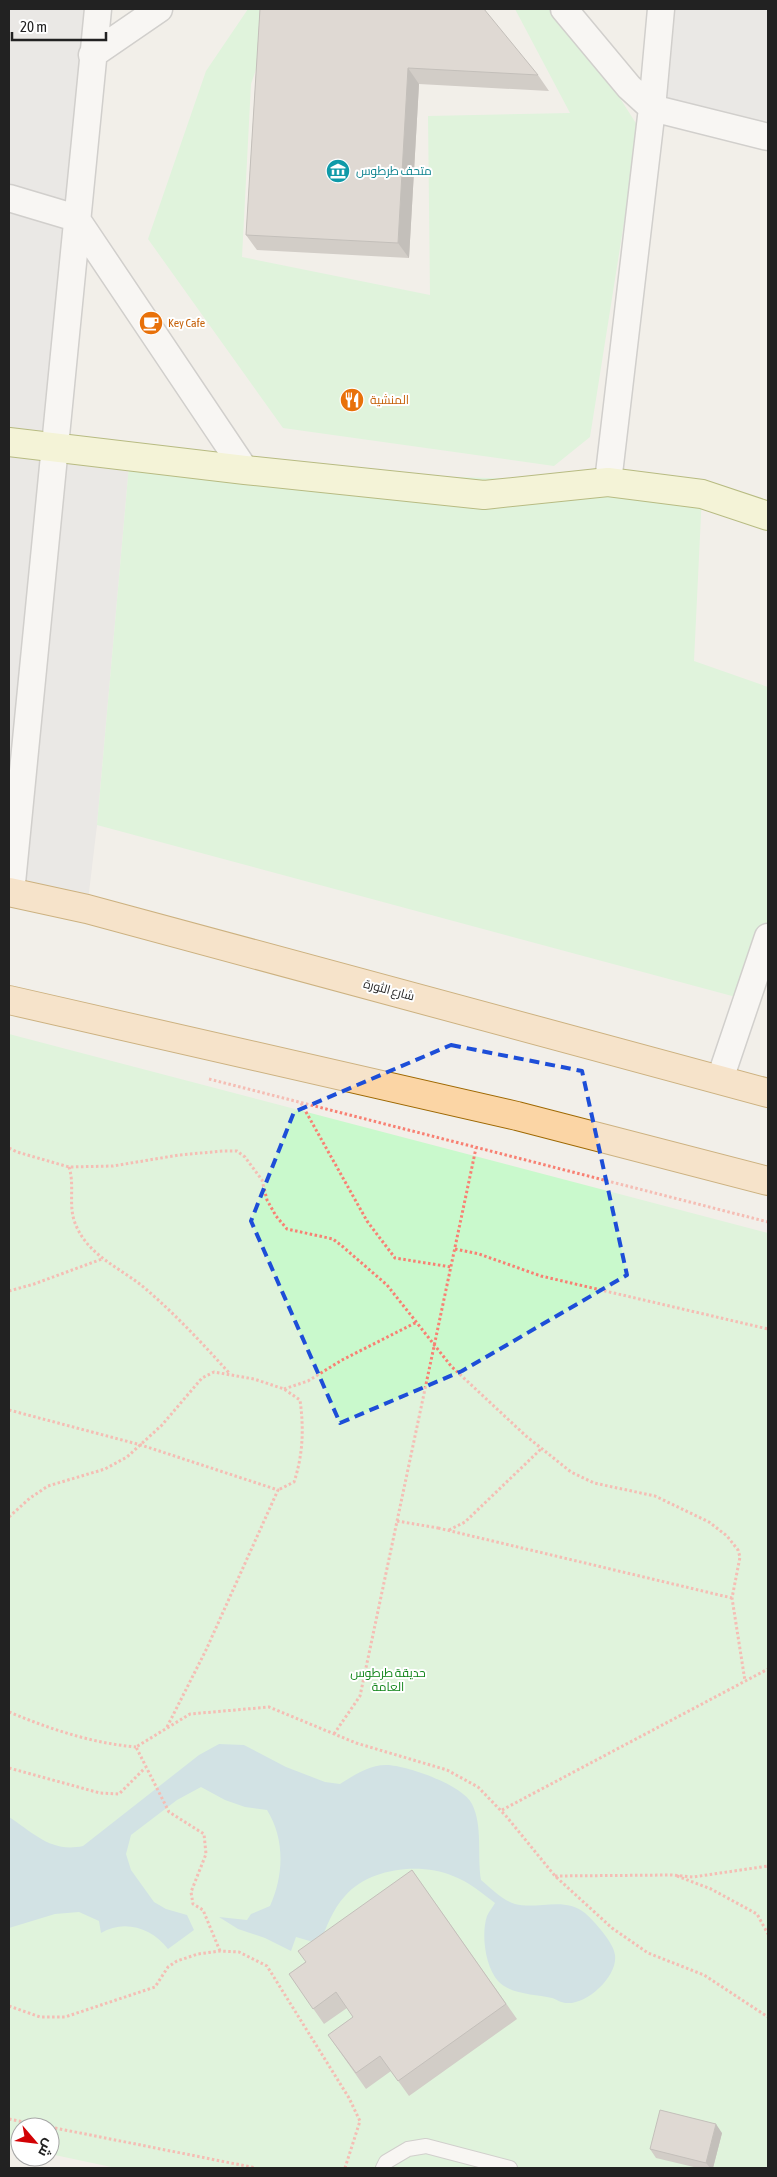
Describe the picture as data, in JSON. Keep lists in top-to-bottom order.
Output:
{
  "streets": {
    "main road": ["شارع الثورة"]
  },
  "parks": ["حديقة طرطوس العامة"],
  "places": {
    "museum": ["متحف طرطوس"],
    "cafe": ["Key Cafe"],
    "restaurant": ["المنشية"]
  },
  "scale_bar": "20 m",
  "north": "bottom right"
}
